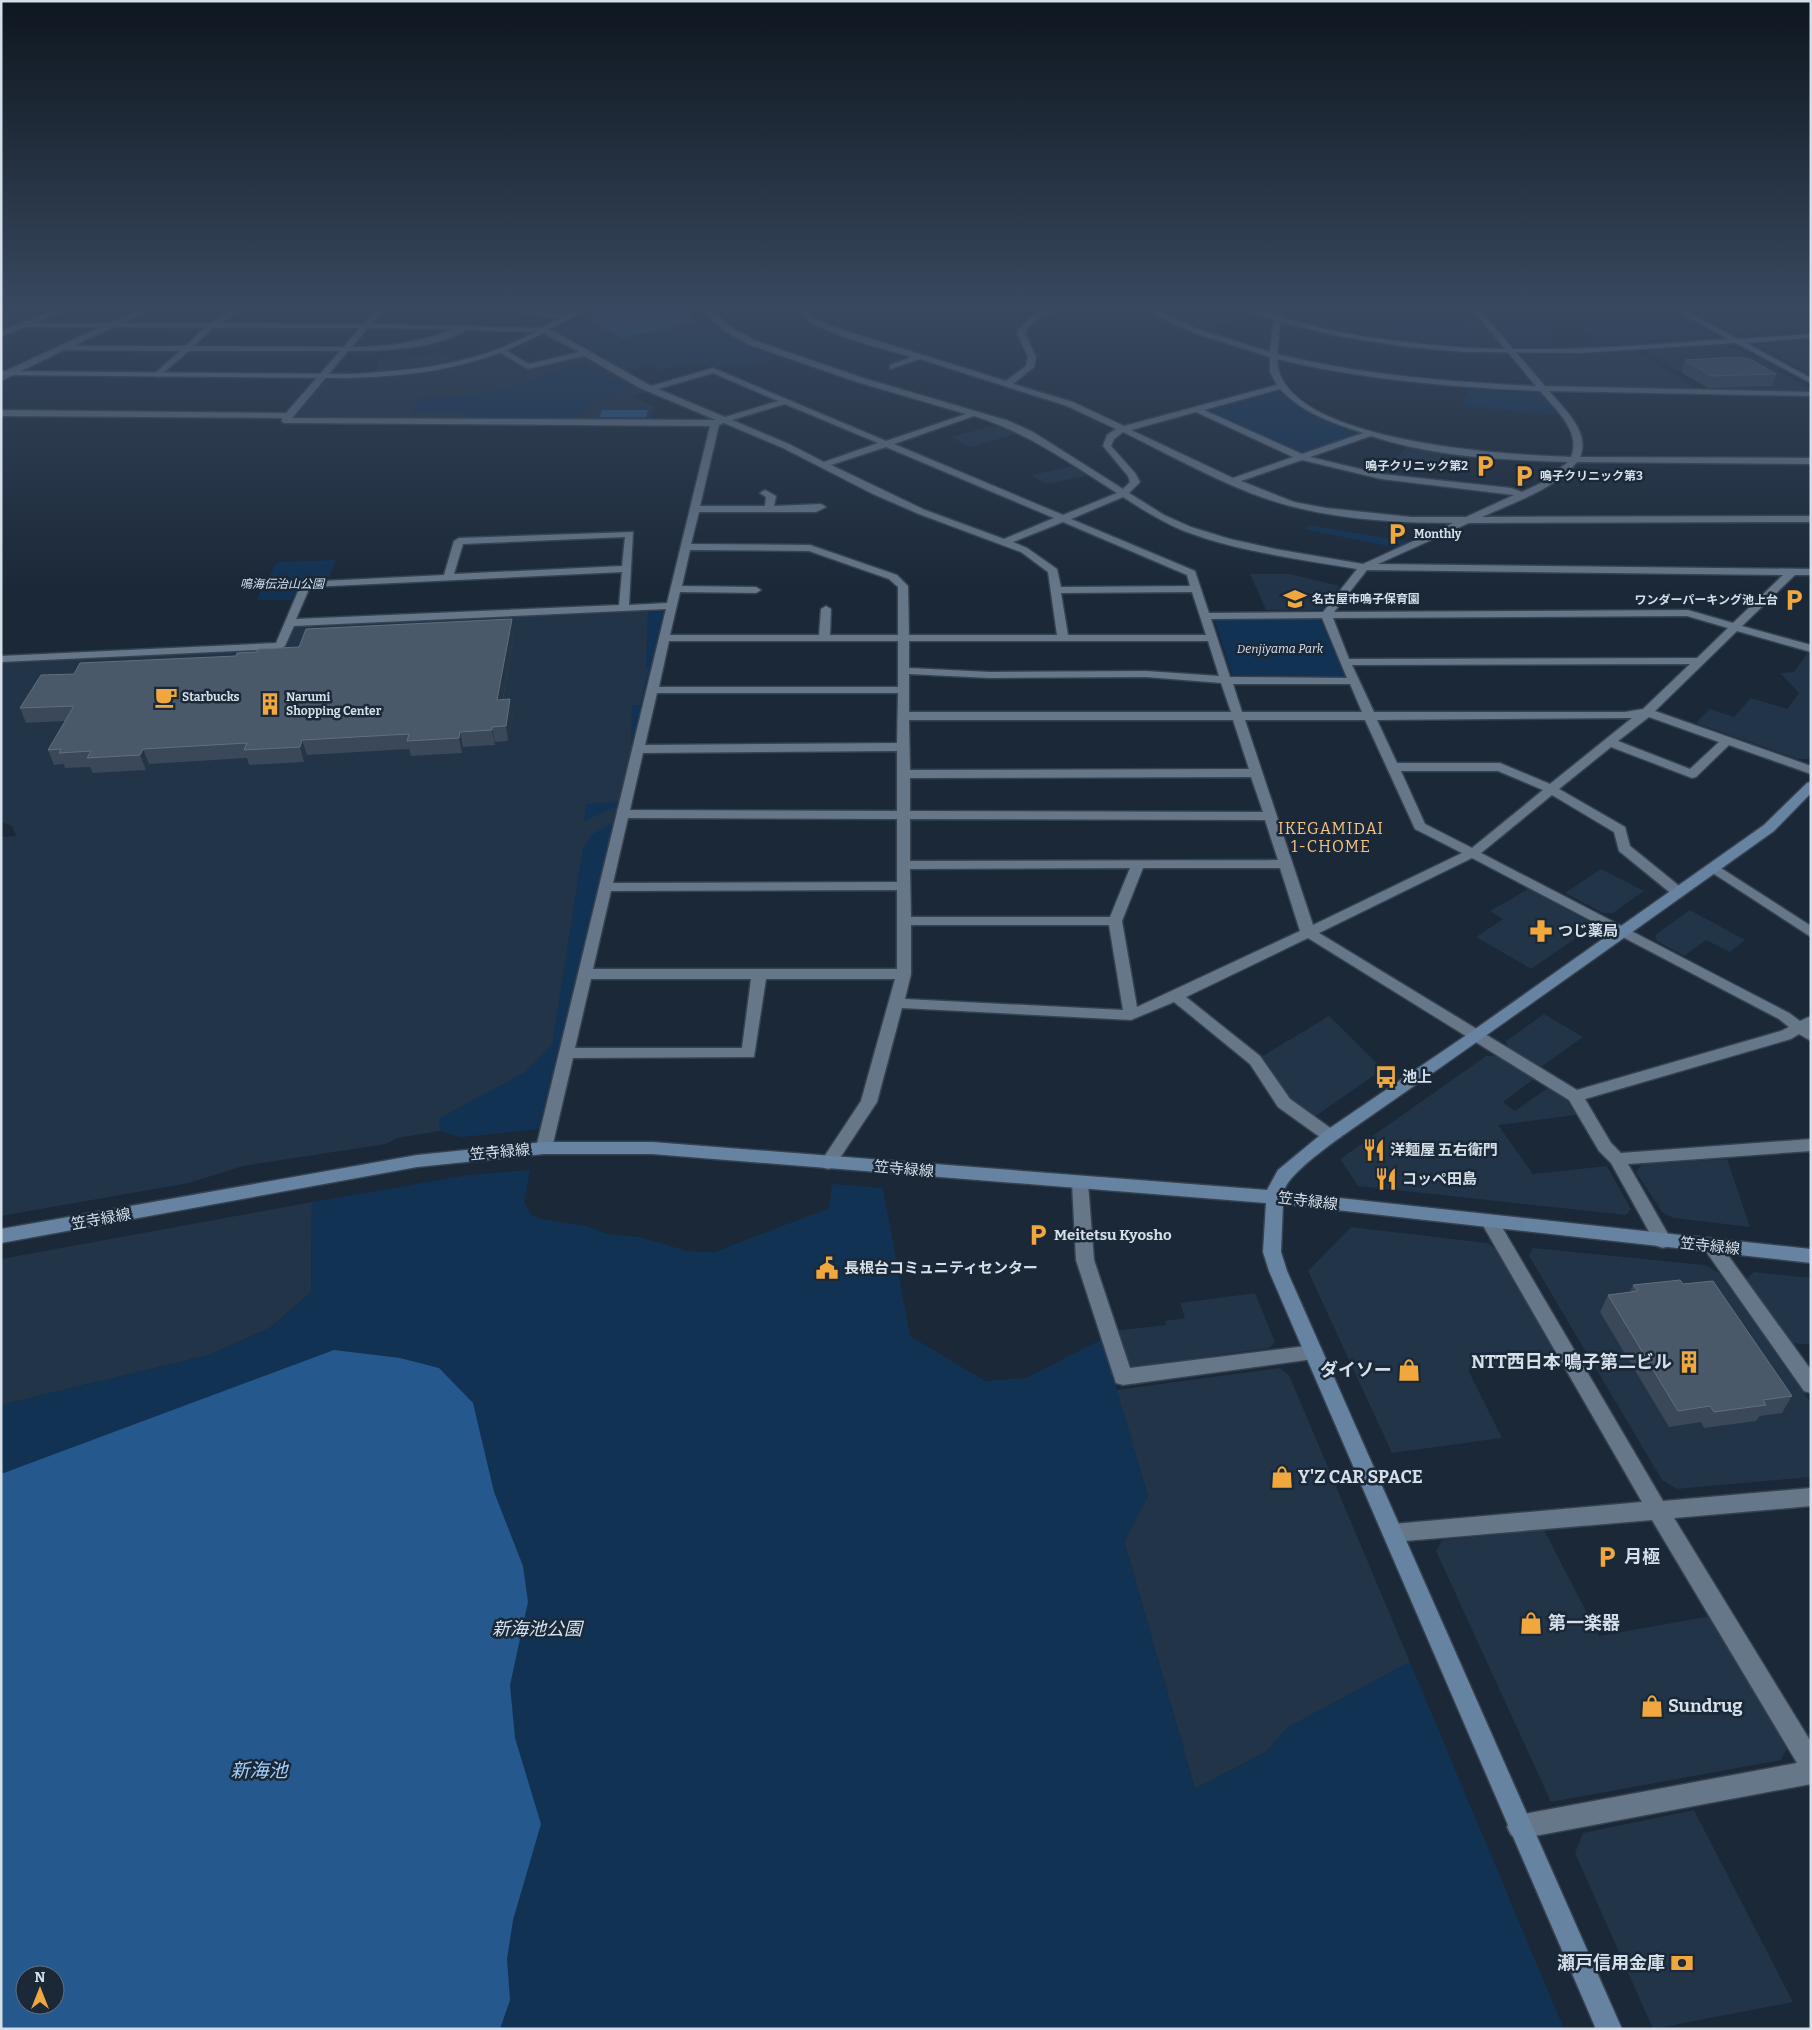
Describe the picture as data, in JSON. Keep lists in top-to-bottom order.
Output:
{
  "streets": {
    "street": ["笠寺緑線"]
  },
  "districts": ["IKEGAMIDAI 1-CHOME"],
  "water": ["新海池"],
  "parks": ["鳴海伝治山公園", "Denjiyama Park", "新海池公園"],
  "places": {
    "parking": [
      "鳴子クリニック第2",
      "鳴子クリニック第3",
      "Monthly",
      "ワンダーパーキング池上台",
      "Meitetsu Kyosho",
      "月極"
    ],
    "school or university": ["名古屋市鳴子保育園"],
    "cafe": ["Starbucks"],
    "building": ["Narumi Shopping Center", "NTT西日本 鳴子第二ビル"],
    "pharmacy": ["つじ薬局"],
    "bus stop": ["池上"],
    "restaurant": ["洋麺屋 五右衛門", "コッペ田島"],
    "public building": ["長根台コミュニティセンター"],
    "shop": [
      "ダイソー",
      "Y'Z CAR SPACE",
      "第一楽器",
      "Sundrug"
    ],
    "bank": ["瀬戸信用金庫"]
  },
  "north": "top"
}
